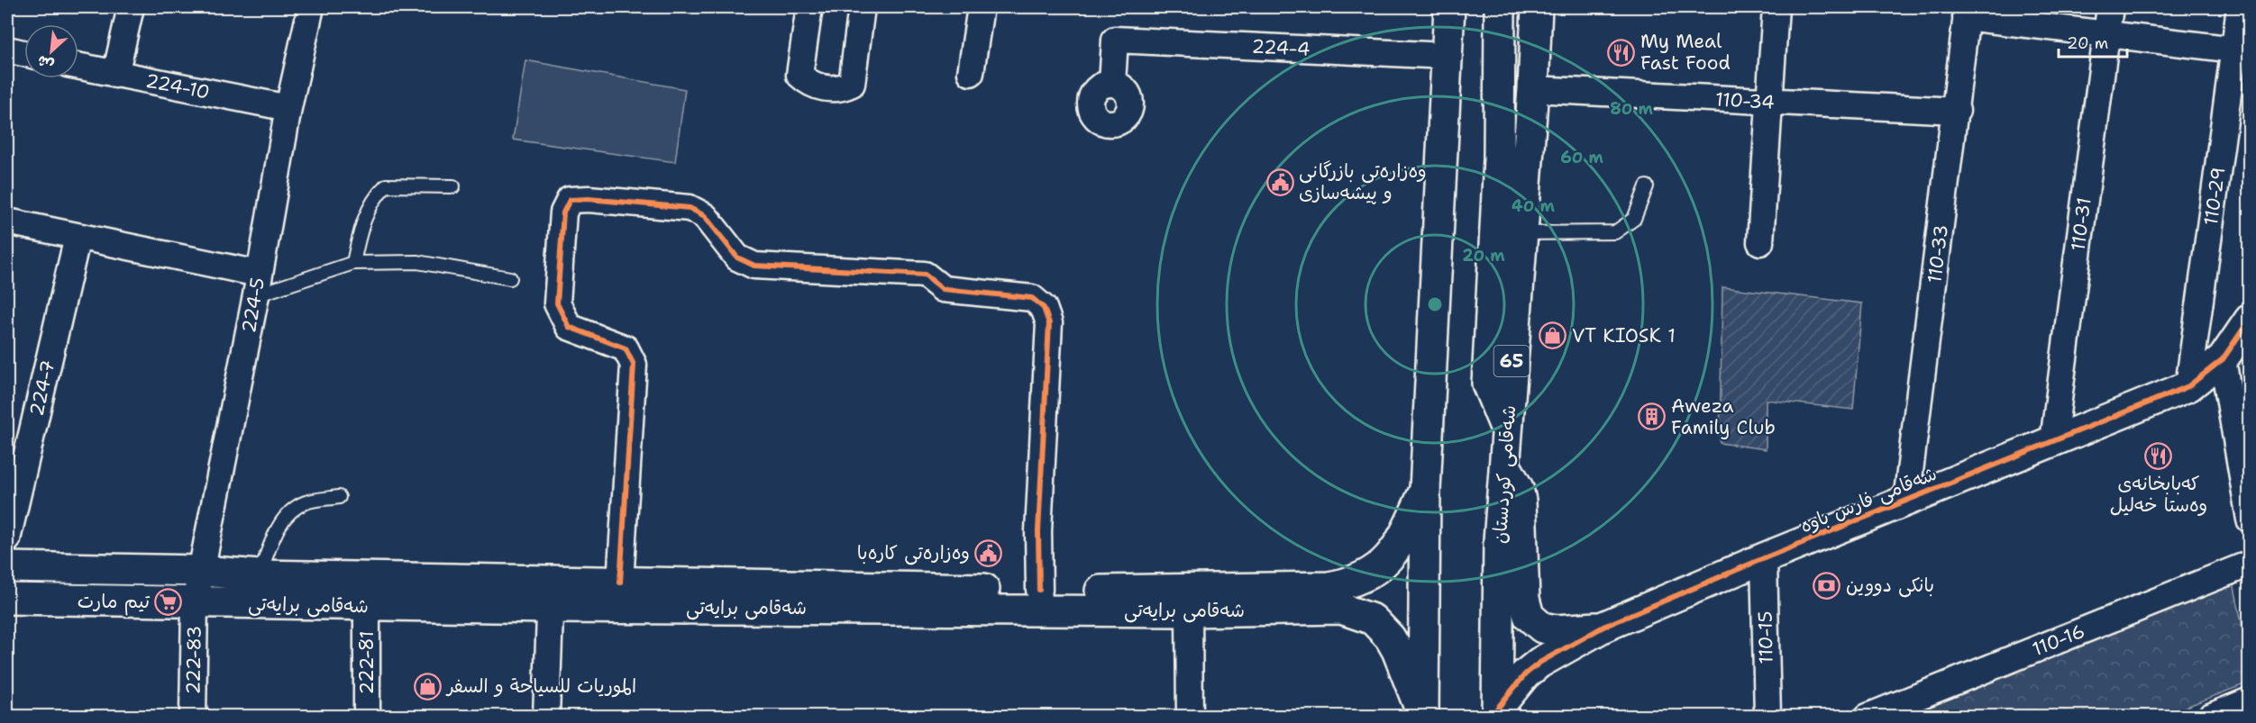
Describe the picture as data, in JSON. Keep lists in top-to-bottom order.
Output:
{
  "streets": {
    "main road": [
      "65",
      "شەقامی کوردستان",
      "شەقامی فارس باوە",
      "شەقامی برایەتی"
    ],
    "street": [
      "224-4",
      "224-10",
      "110-34",
      "110-29",
      "110-31",
      "110-33",
      "224-5",
      "224-7",
      "110-15",
      "110-16",
      "222-83",
      "222-81"
    ]
  },
  "crossings": [
    ["224-10", "224-5"],
    ["110-34", "110-33"],
    ["110-34", "شەقامی کوردستان"],
    ["110-29", "شەقامی فارس باوە"],
    ["110-31", "شەقامی فارس باوە"],
    ["110-33", "شەقامی فارس باوە"],
    ["224-5", "شەقامی برایەتی"],
    ["224-5", "222-83"],
    ["شەقامی کوردستان", "شەقامی فارس باوە"],
    ["شەقامی فارس باوە", "110-15"],
    ["شەقامی برایەتی", "222-83"],
    ["شەقامی برایەتی", "222-81"]
  ],
  "places": {
    "restaurant": ["My Meal Fast Food", "کەبابخانەی وەستا خەلیل"],
    "public building": ["وەزارەتی بازرگانی و پیشەسازی", "وەزارەتی کارەبا"],
    "shop": ["VT KIOSK 1", "الموريات للسياحة و السفر"],
    "building": ["Aweza Family Club"],
    "bank": ["بانکی دووین"],
    "supermarket": ["تيم مارت"]
  },
  "scale_bar": "20 m",
  "north": "bottom left",
  "rings": [
    "80 m",
    "60 m",
    "40 m",
    "20 m"
  ]
}
